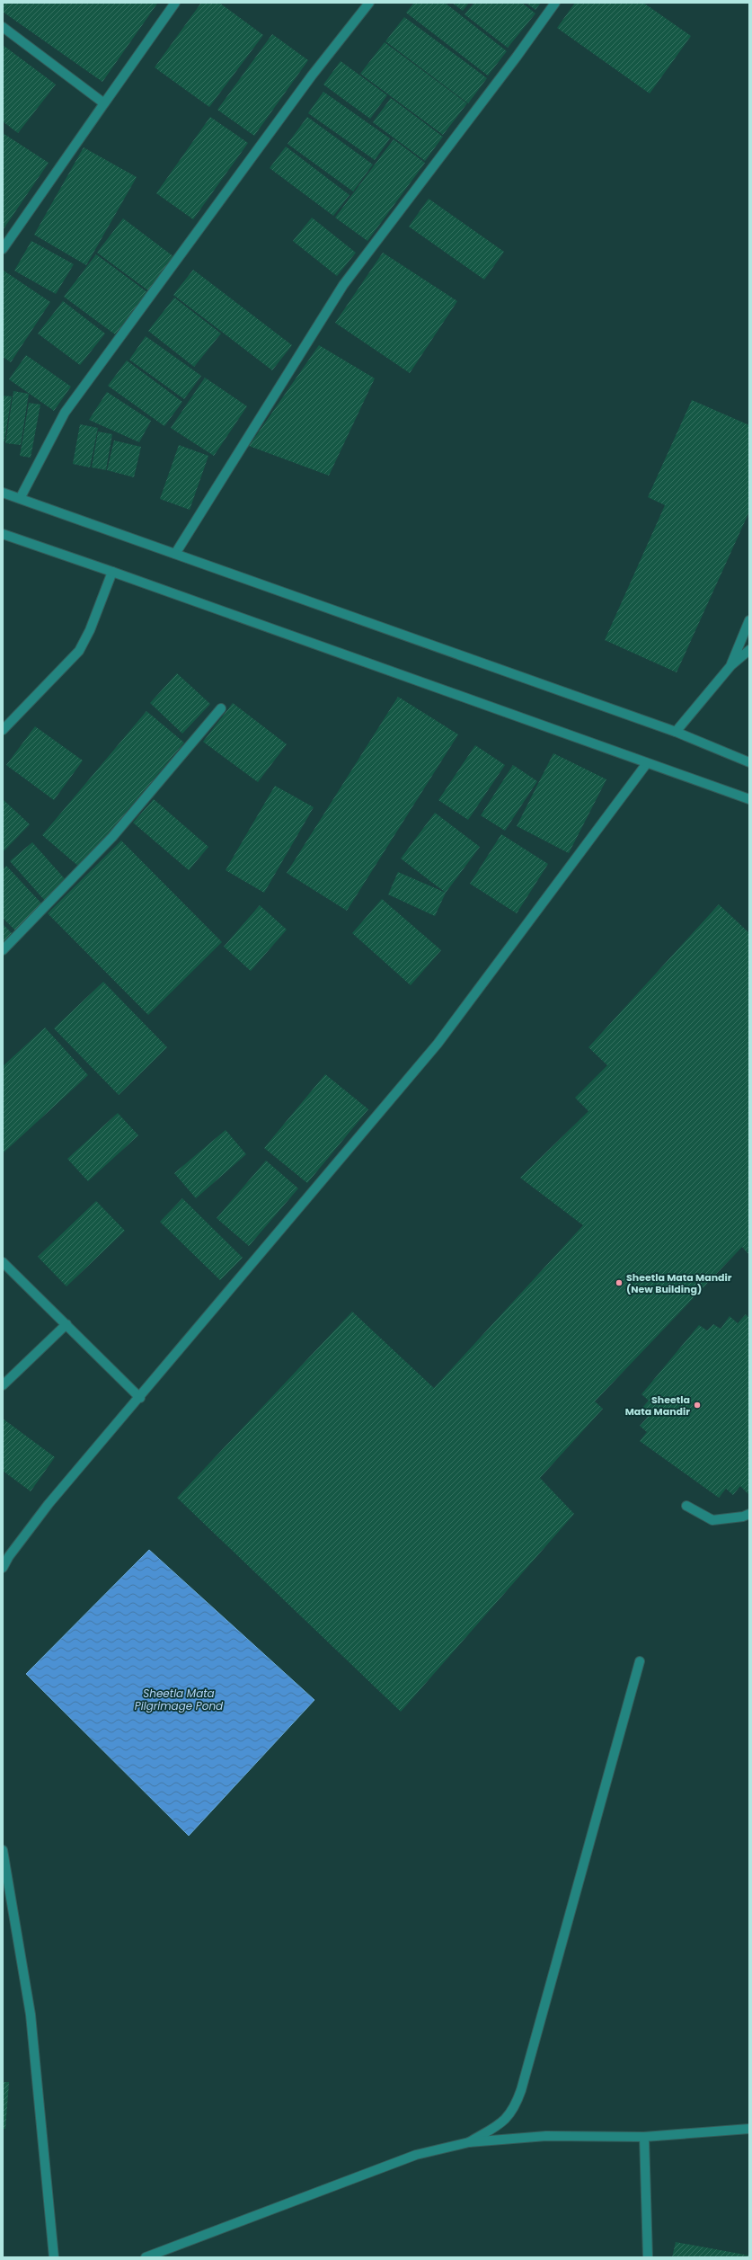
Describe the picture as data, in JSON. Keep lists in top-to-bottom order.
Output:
{
  "water": ["Sheetla Mata Pilgrimage Pond"],
  "places": ["Sheetla Mata Mandir (New Building)", "Sheetla Mata Mandir"]
}
